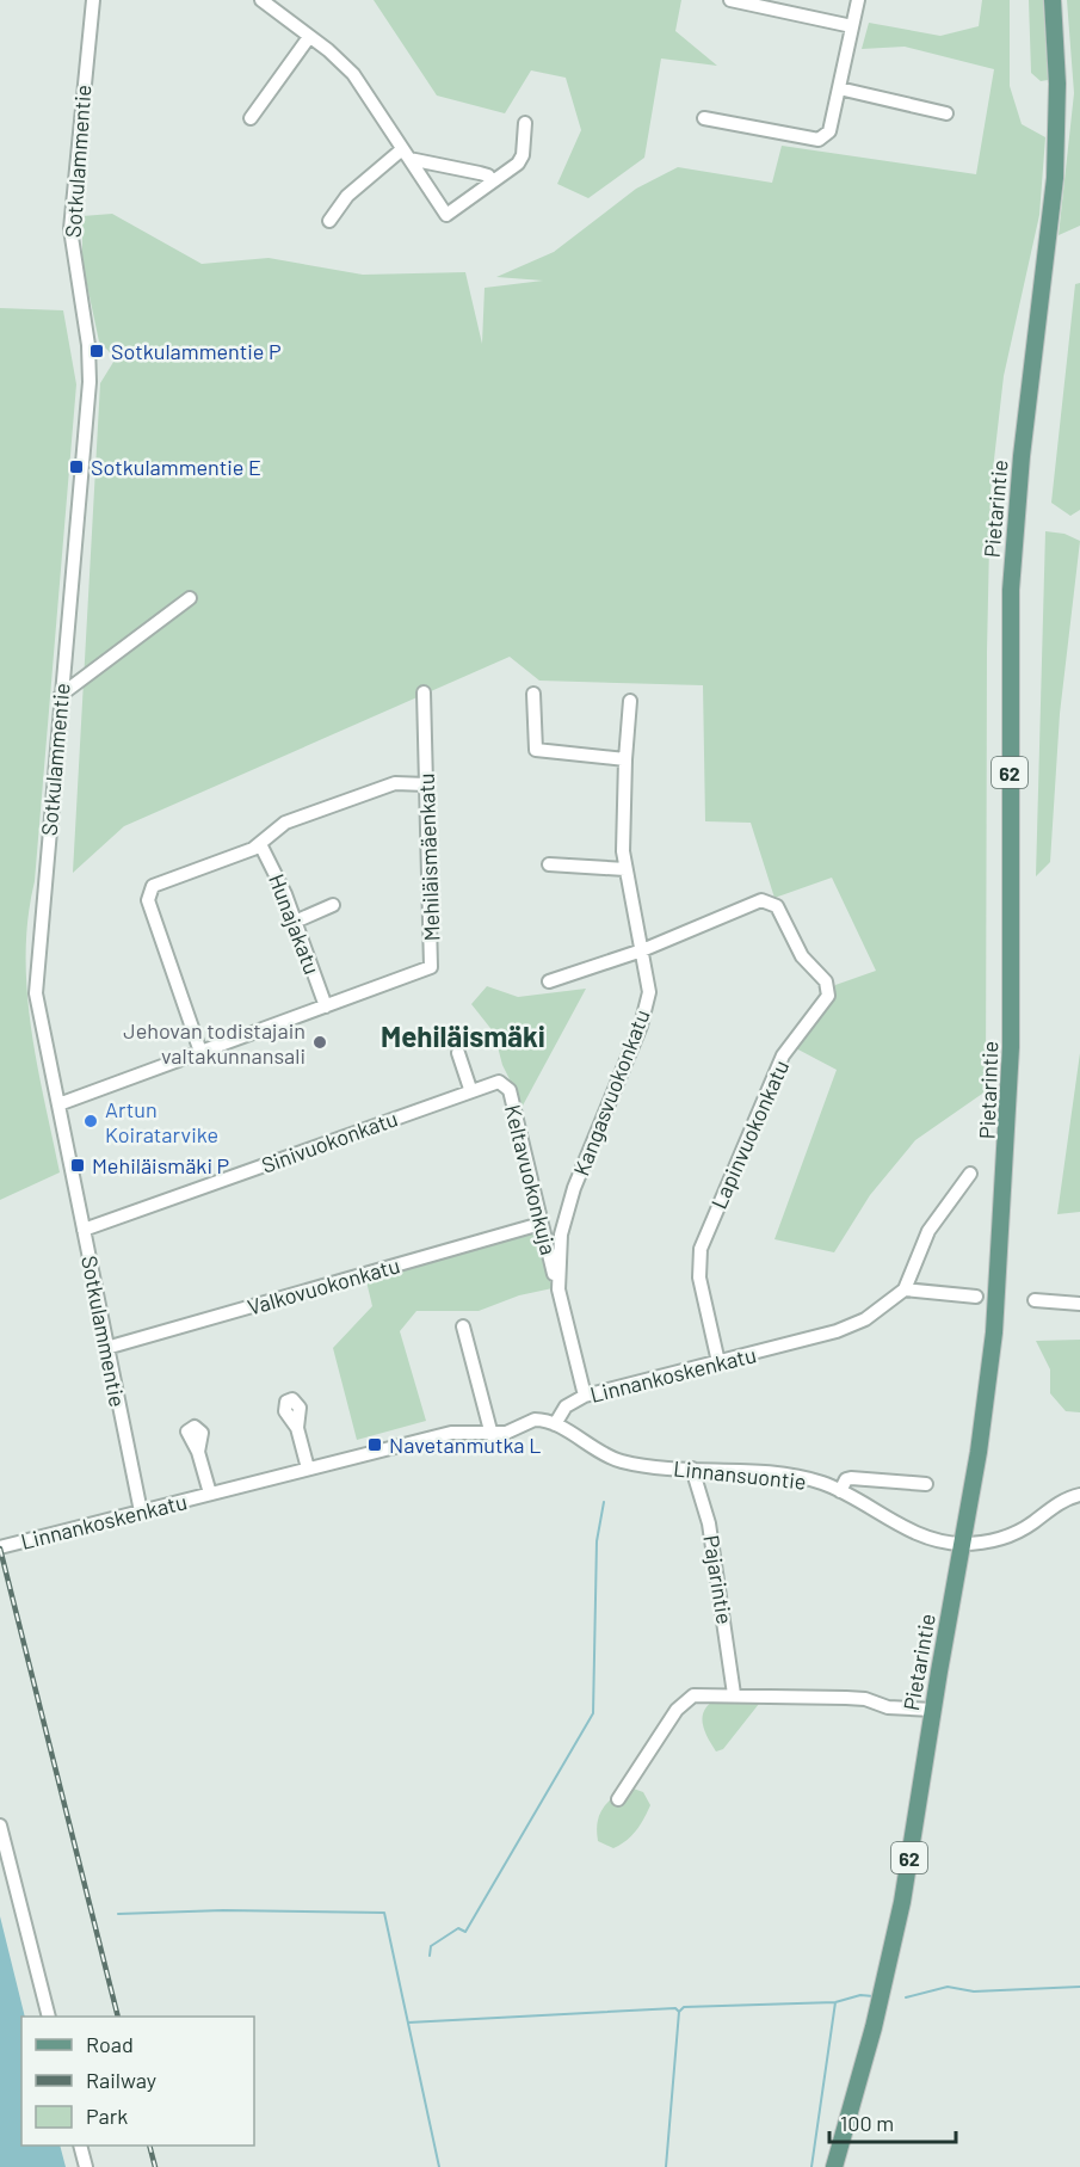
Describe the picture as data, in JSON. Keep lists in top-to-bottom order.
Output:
{
  "streets": {
    "main road": ["Pietarintie", "62"],
    "street": [
      "Sotkulammentie",
      "Mehiläismäenkatu",
      "Hunajakatu",
      "Kangasvuokonkatu",
      "Lapinvuokonkatu",
      "Sinivuokonkatu",
      "Keltavuokonkuja",
      "Valkovuokonkatu",
      "Linnankoskenkatu",
      "Linnansuontie",
      "Pajarintie"
    ]
  },
  "crossings": [
    ["Sotkulammentie", "Mehiläismäenkatu"],
    ["Sotkulammentie", "Sinivuokonkatu"],
    ["Sotkulammentie", "Valkovuokonkatu"],
    ["Sotkulammentie", "Linnankoskenkatu"],
    ["Pietarintie", "Linnansuontie"],
    ["Mehiläismäenkatu", "Hunajakatu"],
    ["Kangasvuokonkatu", "Lapinvuokonkatu"],
    ["Kangasvuokonkatu", "Keltavuokonkuja"],
    ["Kangasvuokonkatu", "Linnankoskenkatu"],
    ["Lapinvuokonkatu", "Linnankoskenkatu"],
    ["Sinivuokonkatu", "Keltavuokonkuja"],
    ["Keltavuokonkuja", "Valkovuokonkatu"],
    ["Linnankoskenkatu", "Linnansuontie"],
    ["Linnansuontie", "Pajarintie"]
  ],
  "districts": ["Mehiläismäki"],
  "places": {
    "transit": [
      "Sotkulammentie P",
      "Sotkulammentie E",
      "Mehiläismäki P",
      "Navetanmutka L"
    ],
    "other": ["Jehovan todistajain valtakunnansali", "Artun Koiratarvike"]
  },
  "legend": ["Road", "Railway", "Park"],
  "scale_bar": "100 m"
}
